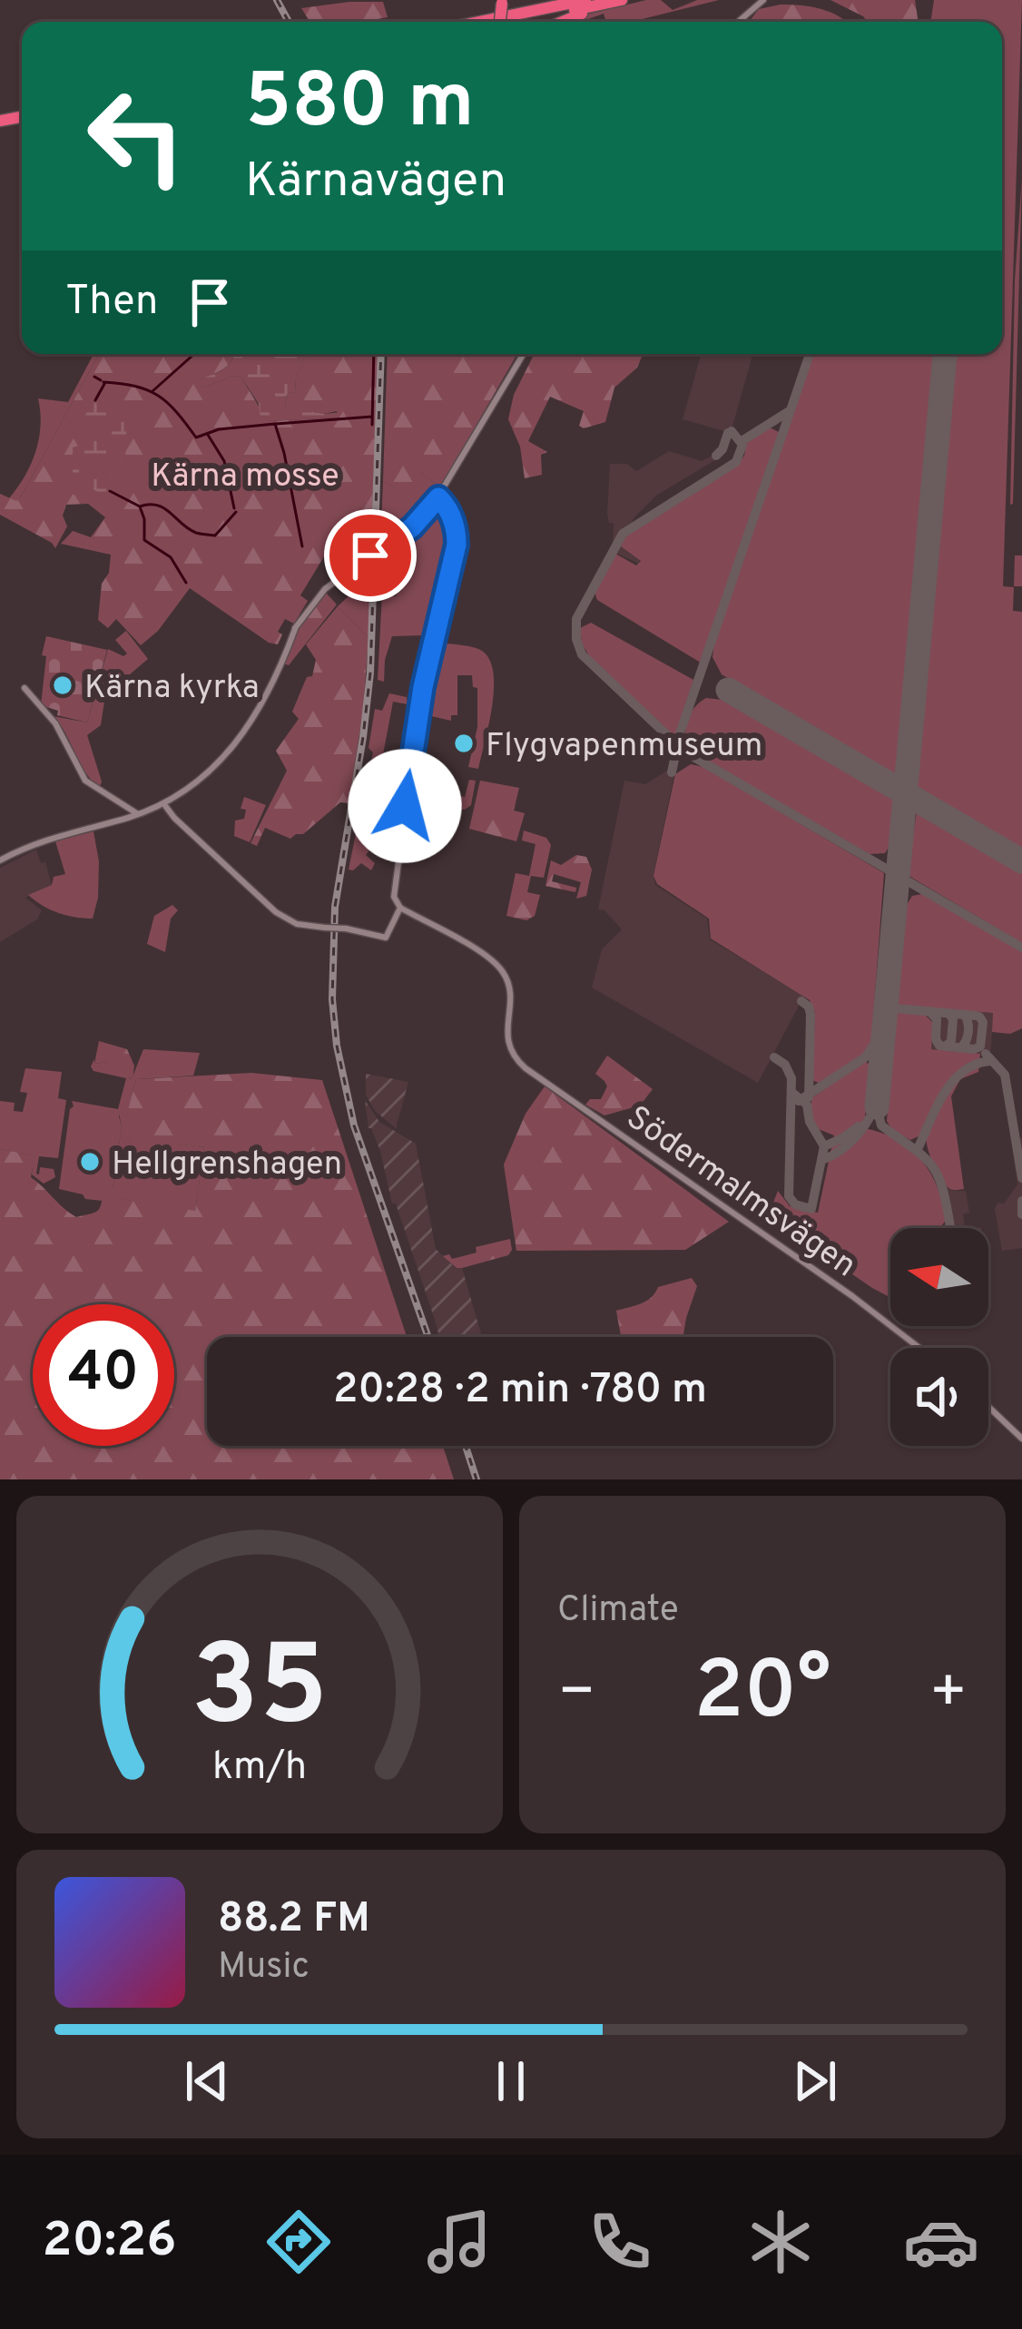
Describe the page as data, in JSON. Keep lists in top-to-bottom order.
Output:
{
  "streets": {
    "street": ["Södermalmsvägen"]
  },
  "parks": ["Kärna mosse"],
  "places": ["Kärna kyrka", "Flygvapenmuseum", "Hellgrenshagen"],
  "north": "left",
  "page": {
    "turn": ["580 m", "Kärnavägen"],
    "then": "Then",
    "limit": "40",
    "trip": "20:28 · 2 min · 780 m",
    "tile": "Climate",
    "heat": ["−", "20°", "+"],
    "song": ["88.2 FM", "Music"],
    "tabs": "20:26",
    "gauge": ["35", "km/h"]
  }
}
